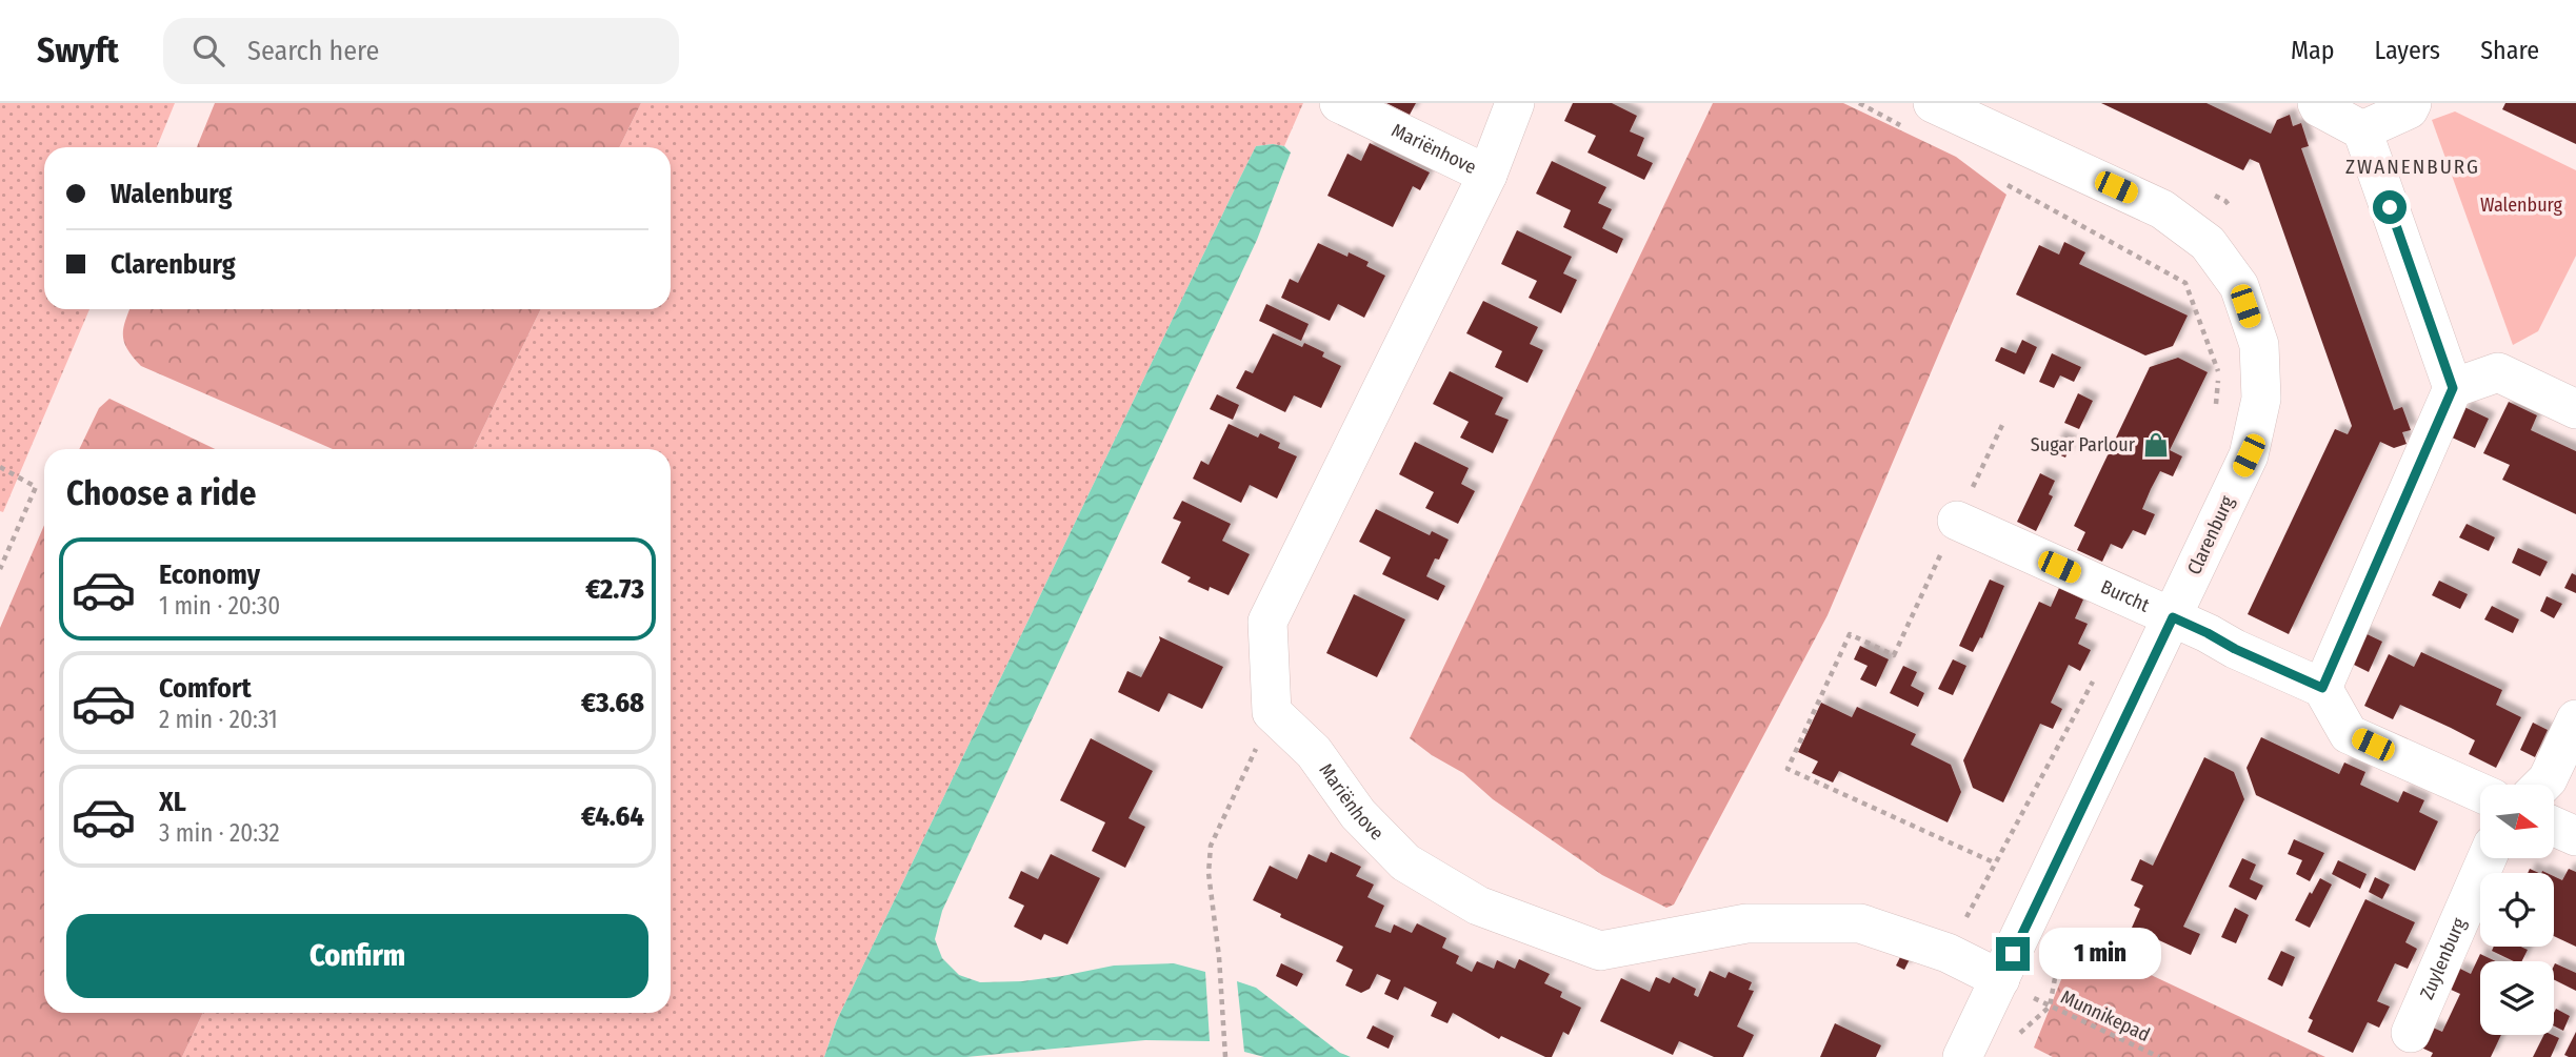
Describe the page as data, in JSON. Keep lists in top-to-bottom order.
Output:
{
  "streets": {
    "street": [
      "Mariënhove",
      "Clarenburg",
      "Burcht",
      "Zuylenburg"
    ],
    "path": ["Munnikepad"]
  },
  "crossings": [
    ["Mariënhove", "Clarenburg"],
    ["Mariënhove", "Munnikepad"],
    ["Clarenburg", "Burcht"],
    ["Clarenburg", "Munnikepad"]
  ],
  "districts": ["ZWANENBURG"],
  "parks": ["Walenburg"],
  "places": {
    "shop": ["Sugar Parlour"]
  },
  "north": "right",
  "page": {
    "header": "Swyft",
    "search": "Search here",
    "nav": ["Map", "Layers", "Share"],
    "banner": ["Walenburg", "Clarenburg"],
    "heading": "Choose a ride",
    "list": [
      {
        "name": "Economy",
        "note": "1 min · 20:30",
        "value": "€2.73"
      },
      {
        "name": "Comfort",
        "note": "2 min · 20:31",
        "value": "€3.68"
      },
      {
        "name": "XL",
        "note": "3 min · 20:32",
        "value": "€4.64"
      }
    ],
    "buttons": "Confirm",
    "bubble": "1 min"
  }
}
